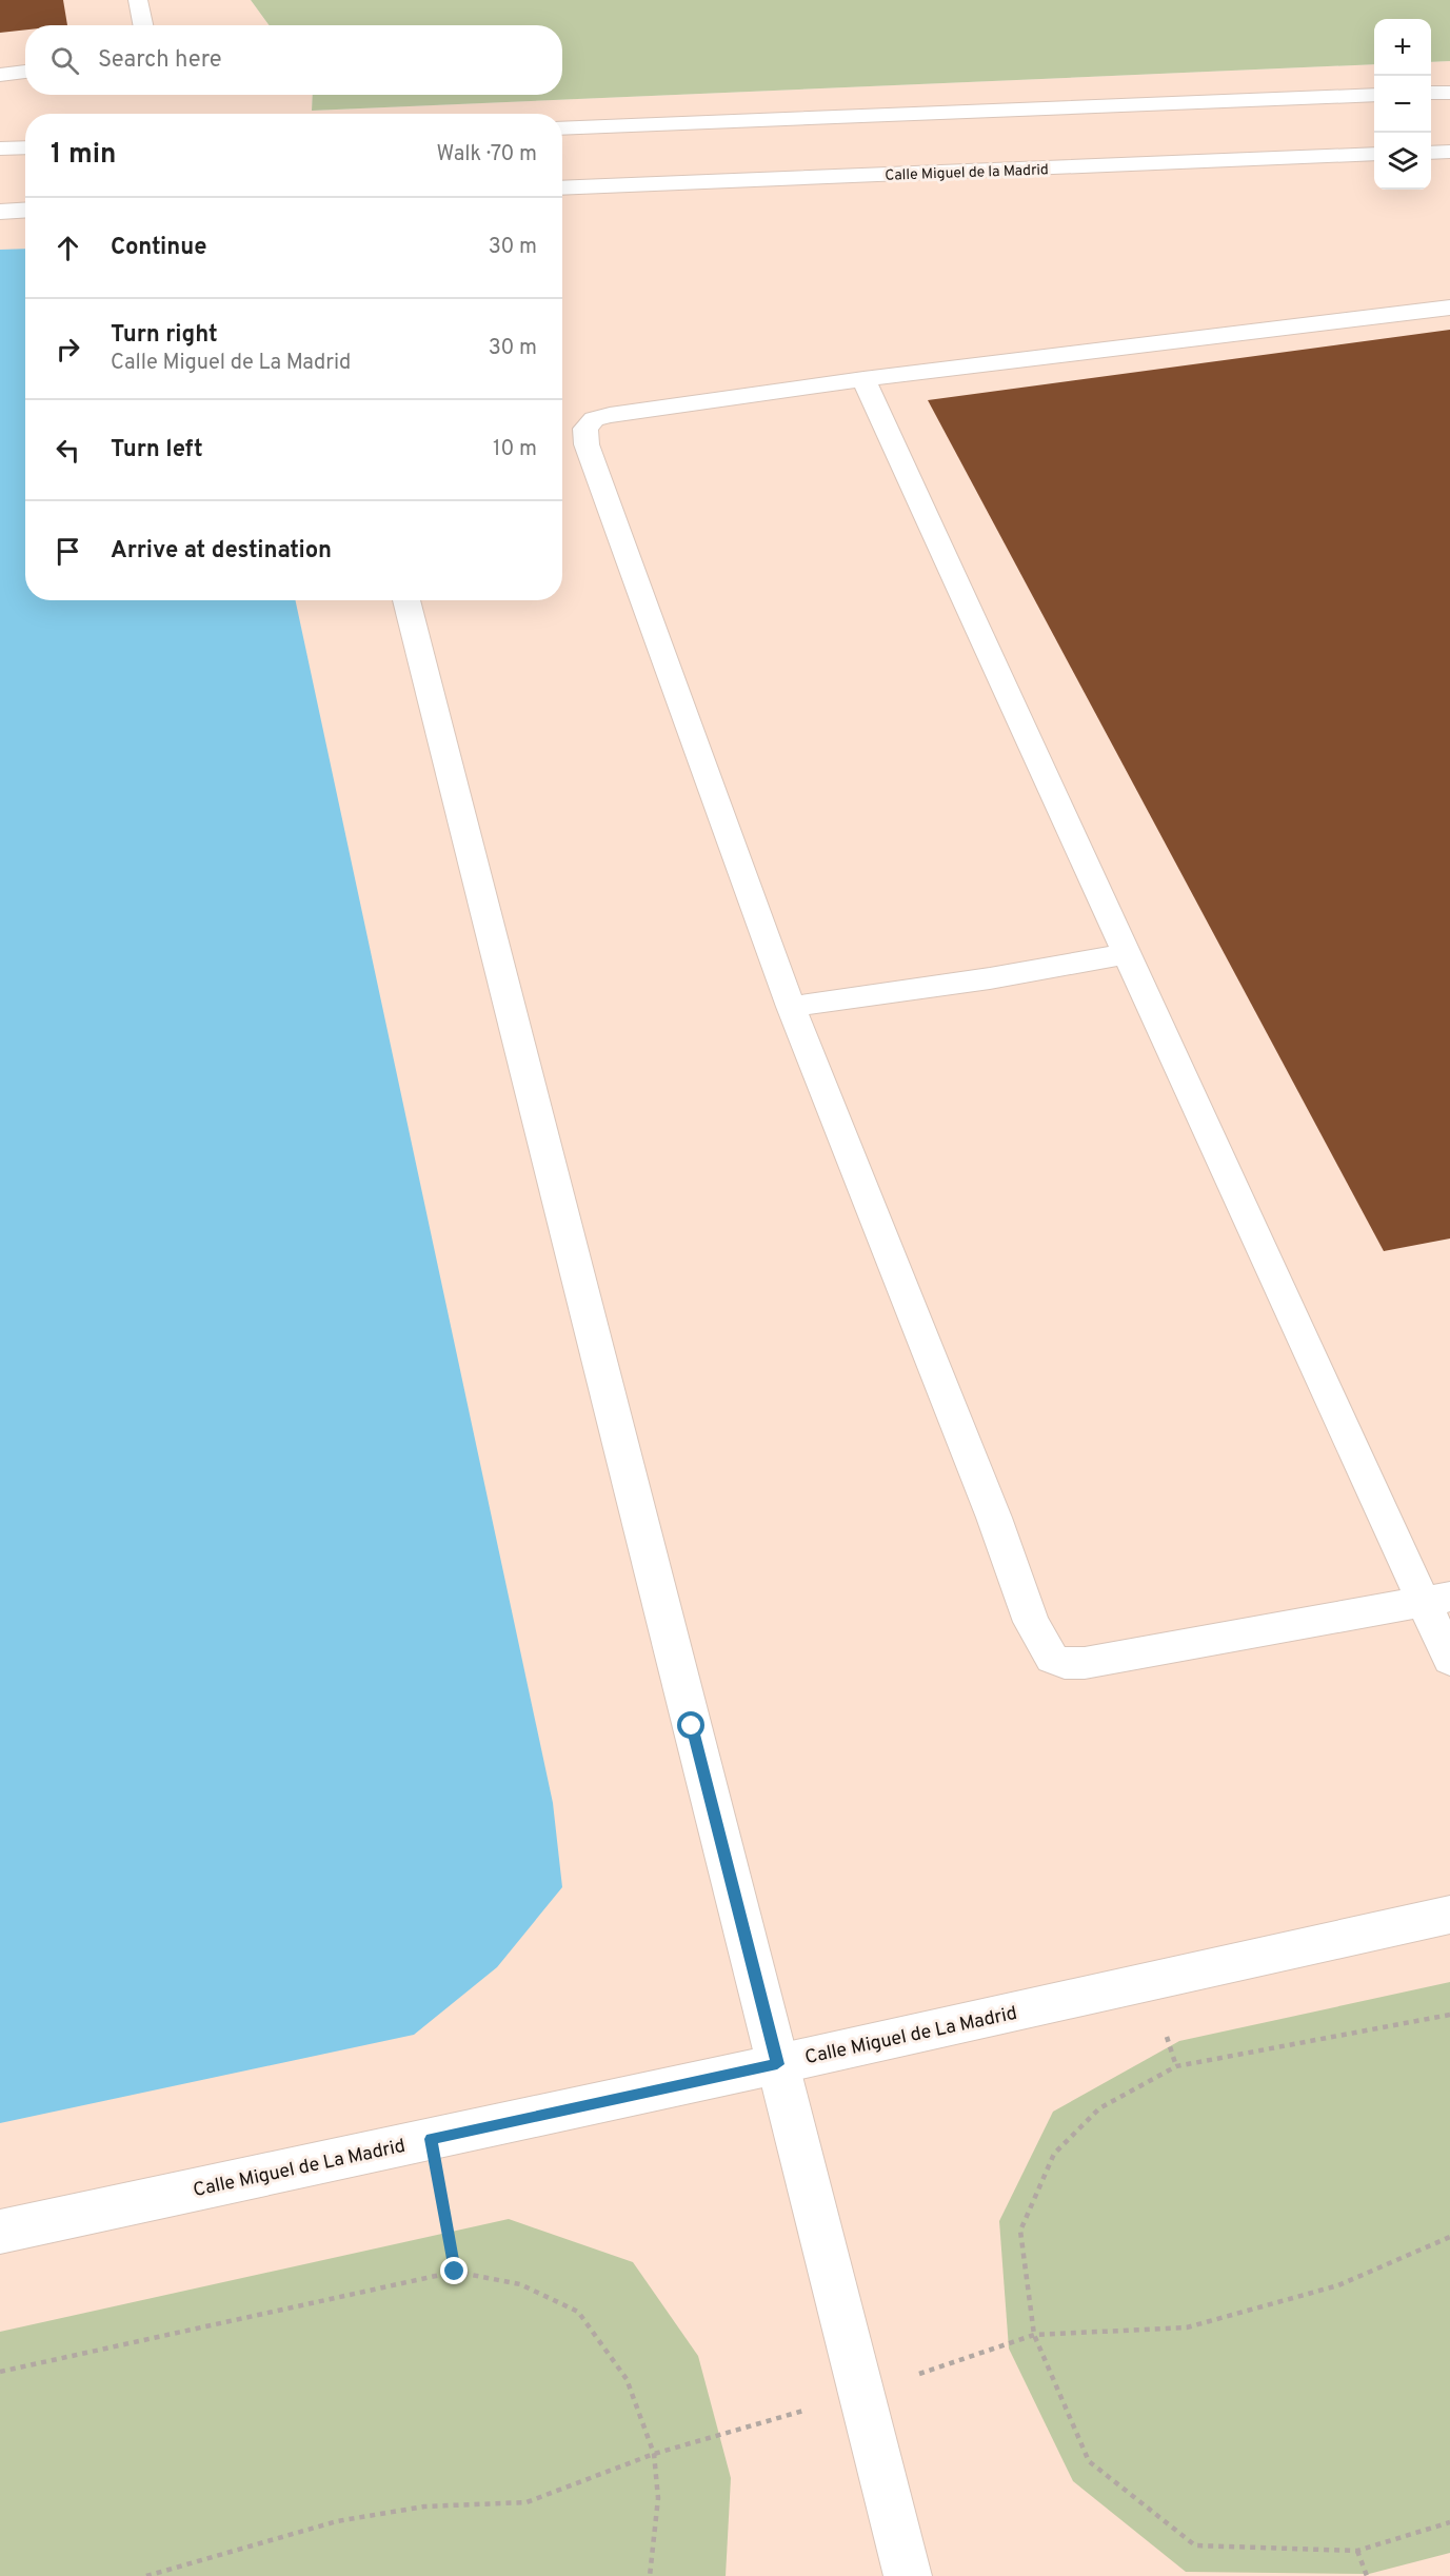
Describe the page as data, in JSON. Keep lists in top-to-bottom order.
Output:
{
  "streets": {
    "street": ["Calle Miguel de la Madrid", "Calle Miguel de La Madrid"]
  },
  "page": {
    "map_buttons": ["+", "−"],
    "search": "Search here",
    "heading": ["1 min", "Walk · 70 m"],
    "list": [
      ["Continue", "30 m"],
      ["Turn right", "Calle Miguel de La Madrid", "30 m"],
      ["Turn left", "10 m"],
      "Arrive at destination"
    ]
  }
}
